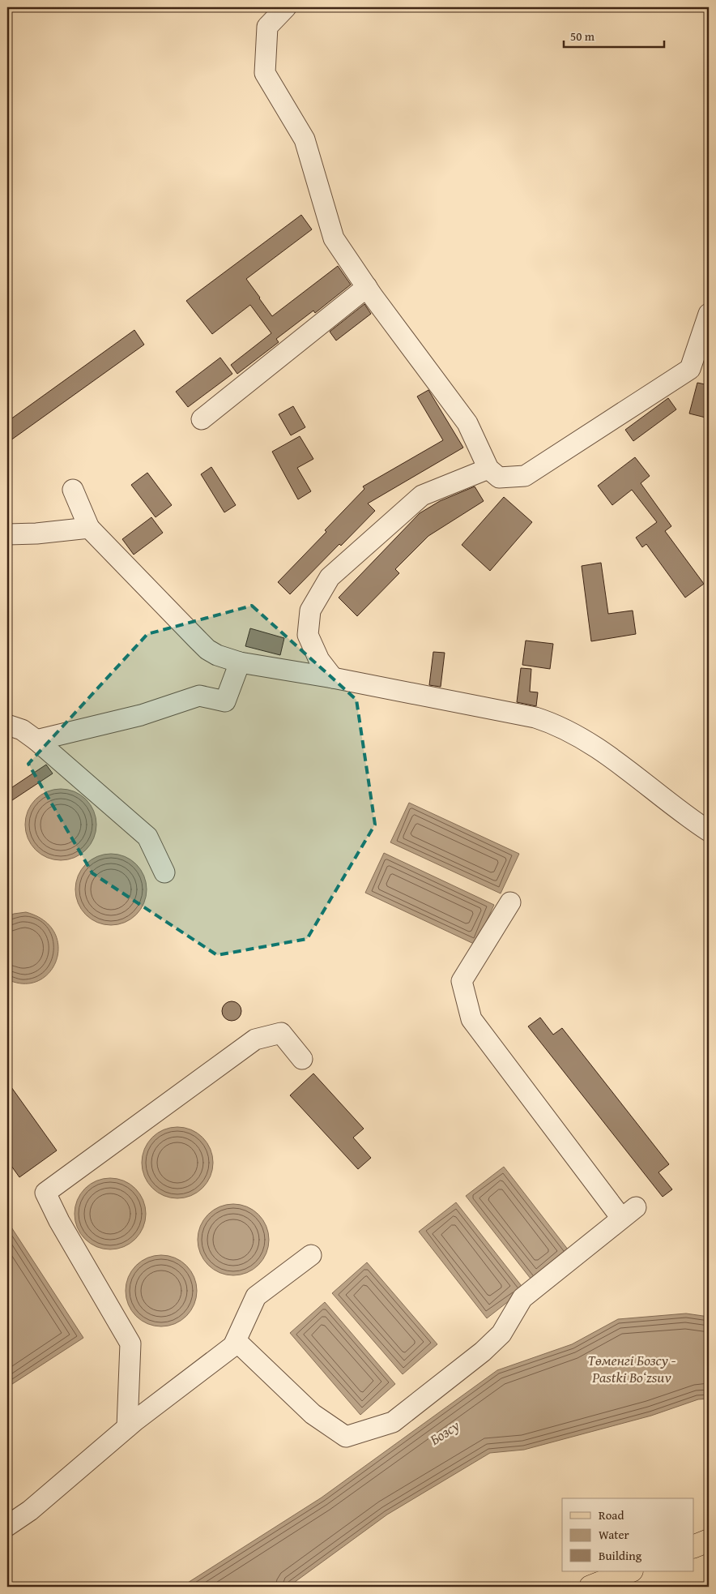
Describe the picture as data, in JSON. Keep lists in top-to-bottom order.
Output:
{
  "water": ["Төменгі Бозсу - Pastki Boʻzsuv", "Бозсу"],
  "legend": ["Road", "Water", "Building"],
  "scale_bar": "50 m"
}
